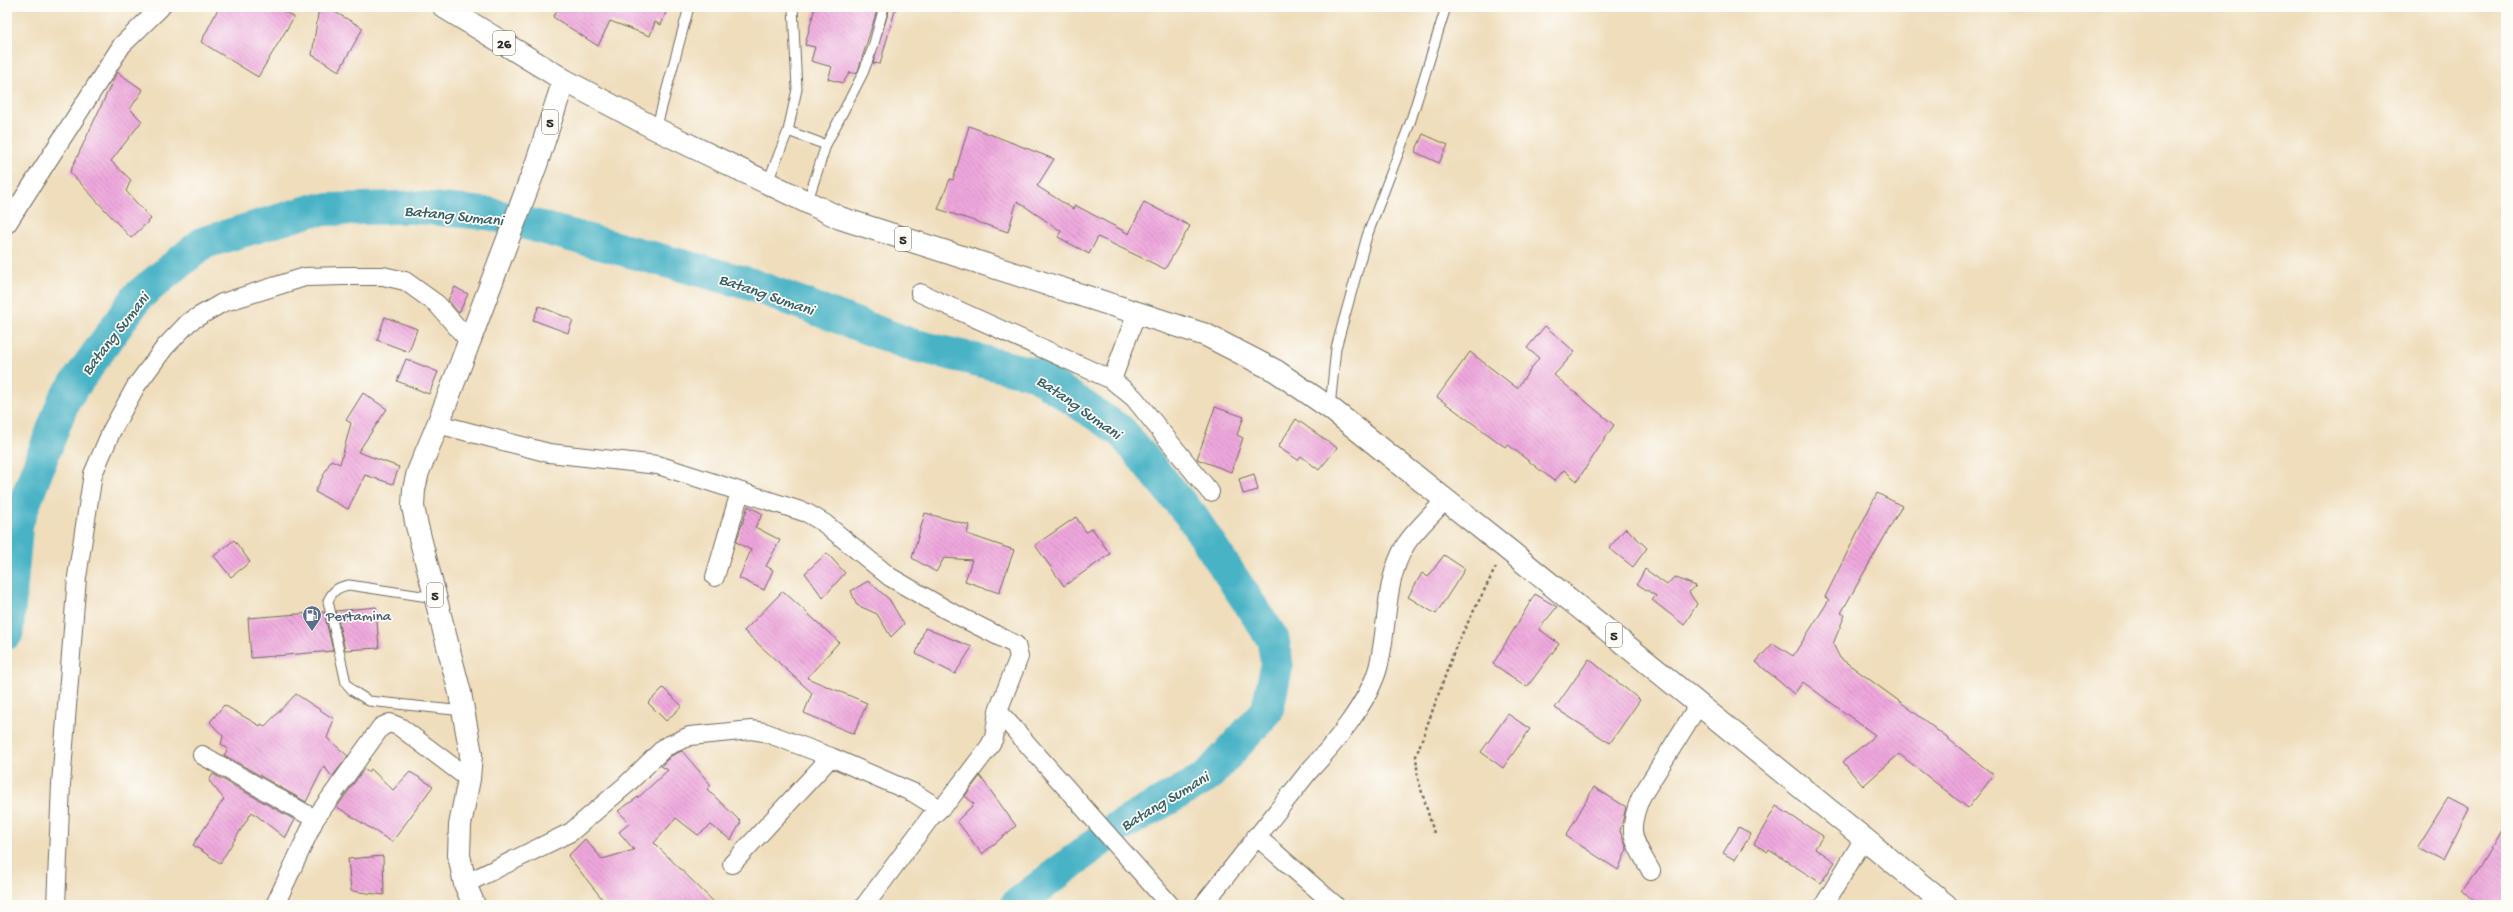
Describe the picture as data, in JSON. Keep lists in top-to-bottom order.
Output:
{
  "streets": {
    "highway": ["26", "5"]
  },
  "crossings": [
    ["26", "5"]
  ],
  "water": ["Batang Sumani"],
  "places": {
    "fuel station": ["Pertamina"]
  }
}
